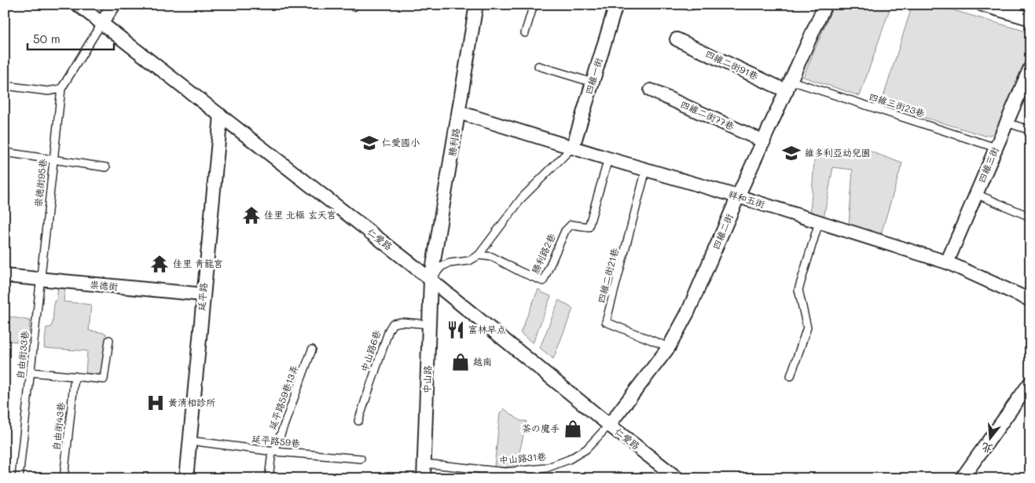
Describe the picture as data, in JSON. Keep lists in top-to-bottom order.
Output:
{
  "streets": {
    "street": [
      "四維二街91巷",
      "四維一街",
      "四維二街77巷",
      "勝利路",
      "四維三街",
      "祥和五街",
      "四維二街",
      "仁愛路",
      "祟德街",
      "延平路",
      "中山路"
    ],
    "lane": [
      "四維三街23巷",
      "崇德街95巷",
      "勝利路2巷",
      "四維二街21巷",
      "中山路6巷",
      "自由街33巷",
      "延平路59巷13弄",
      "自由街43巷",
      "延平路59巷",
      "中山路31巷"
    ]
  },
  "crossings": [
    ["四維二街91巷", "四維三街23巷"],
    ["四維二街91巷", "四維二街"],
    ["四維一街", "祥和五街"],
    ["四維三街23巷", "四維三街"],
    ["四維三街23巷", "四維二街"],
    ["四維二街77巷", "四維二街"],
    ["勝利路", "祥和五街"],
    ["勝利路", "仁愛路"],
    ["勝利路", "勝利路2巷"],
    ["勝利路", "中山路"],
    ["四維三街", "祥和五街"],
    ["崇德街95巷", "祟德街"],
    ["崇德街95巷", "自由街33巷"],
    ["祥和五街", "四維二街"],
    ["祥和五街", "勝利路2巷"],
    ["祥和五街", "四維二街21巷"],
    ["四維二街", "仁愛路"],
    ["四維二街", "四維二街21巷"],
    ["四維二街", "中山路31巷"],
    ["仁愛路", "勝利路2巷"],
    ["仁愛路", "延平路"],
    ["仁愛路", "中山路"],
    ["仁愛路", "中山路31巷"],
    ["勝利路2巷", "中山路"],
    ["祟德街", "延平路"],
    ["祟德街", "自由街33巷"],
    ["延平路", "延平路59巷"],
    ["中山路6巷", "中山路"],
    ["中山路", "中山路31巷"],
    ["延平路59巷13弄", "延平路59巷"]
  ],
  "places": {
    "school or university": ["仁愛國小", "維多利亞幼兒園"],
    "temple": ["佳里 北極 玄天宮", "佳里 青龍宮"],
    "restaurant": ["富林早点"],
    "shop": ["越南", "茶の魔手"],
    "hospital": ["黃清相診所"]
  },
  "scale_bar": "50 m",
  "north": "bottom"
}
